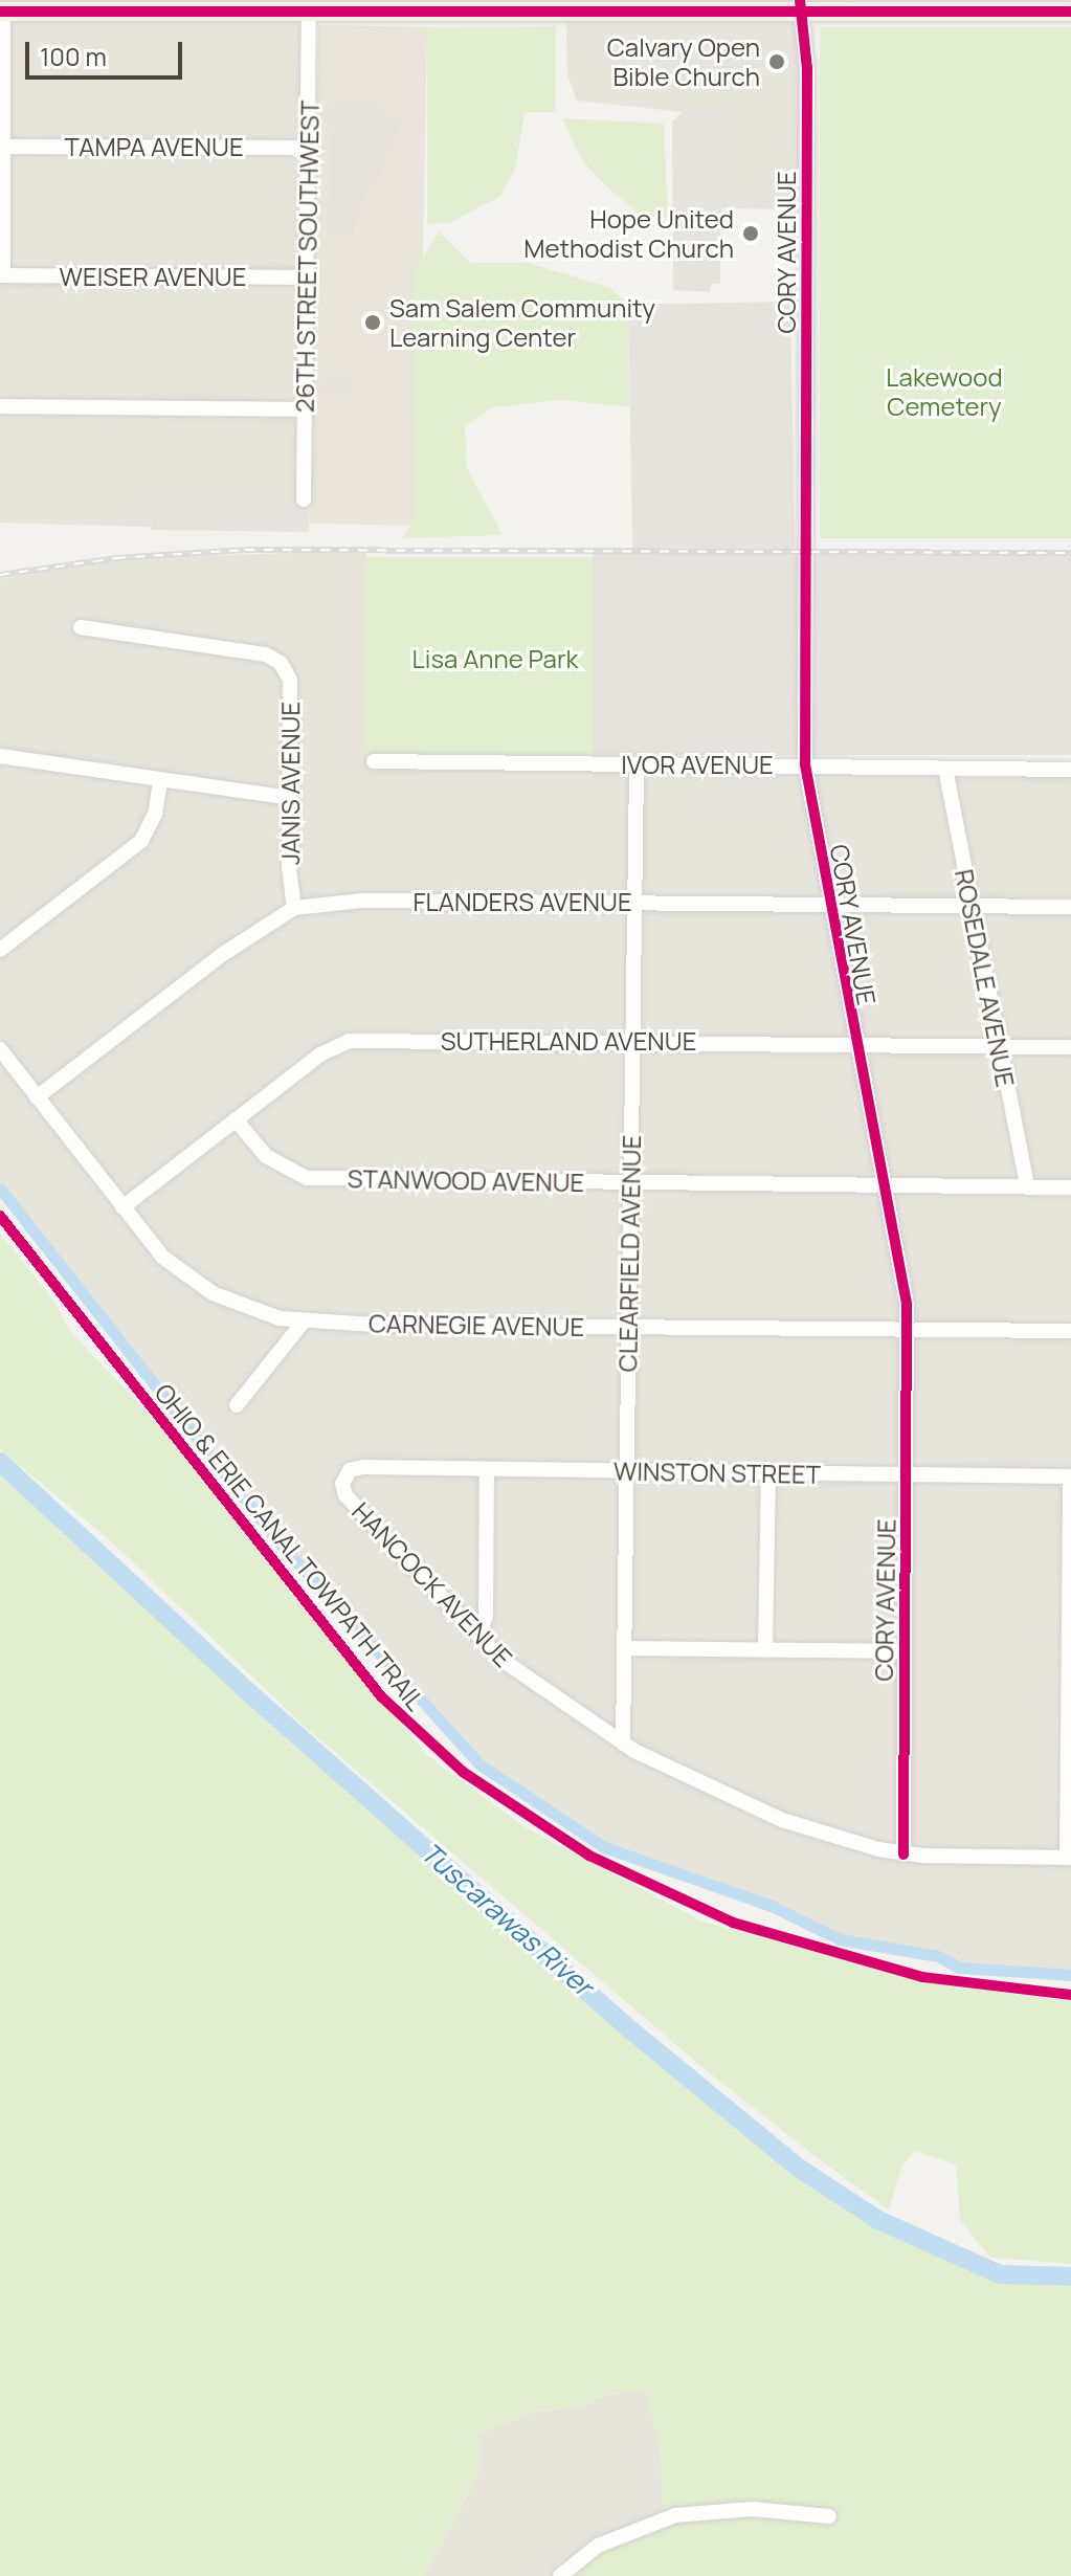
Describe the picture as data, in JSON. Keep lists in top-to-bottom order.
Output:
{
  "streets": {
    "street": [
      "TAMPA AVENUE",
      "CORY AVENUE",
      "26TH STREET SOUTHWEST",
      "WEISER AVENUE",
      "IVOR AVENUE",
      "JANIS AVENUE",
      "FLANDERS AVENUE",
      "ROSEDALE AVENUE",
      "SUTHERLAND AVENUE",
      "STANWOOD AVENUE",
      "CLEARFIELD AVENUE",
      "CARNEGIE AVENUE",
      "WINSTON STREET",
      "HANCOCK AVENUE"
    ],
    "cycle path": ["OHIO & ERIE CANAL TOWPATH TRAIL"]
  },
  "crossings": [
    ["TAMPA AVENUE", "26TH STREET SOUTHWEST"],
    ["CORY AVENUE", "IVOR AVENUE"],
    ["CORY AVENUE", "FLANDERS AVENUE"],
    ["CORY AVENUE", "SUTHERLAND AVENUE"],
    ["CORY AVENUE", "STANWOOD AVENUE"],
    ["CORY AVENUE", "CARNEGIE AVENUE"],
    ["CORY AVENUE", "WINSTON STREET"],
    ["CORY AVENUE", "HANCOCK AVENUE"],
    ["26TH STREET SOUTHWEST", "WEISER AVENUE"],
    ["IVOR AVENUE", "ROSEDALE AVENUE"],
    ["IVOR AVENUE", "CLEARFIELD AVENUE"],
    ["JANIS AVENUE", "FLANDERS AVENUE"],
    ["FLANDERS AVENUE", "ROSEDALE AVENUE"],
    ["FLANDERS AVENUE", "CLEARFIELD AVENUE"],
    ["FLANDERS AVENUE", "CARNEGIE AVENUE"],
    ["ROSEDALE AVENUE", "SUTHERLAND AVENUE"],
    ["ROSEDALE AVENUE", "STANWOOD AVENUE"],
    ["SUTHERLAND AVENUE", "STANWOOD AVENUE"],
    ["SUTHERLAND AVENUE", "CLEARFIELD AVENUE"],
    ["SUTHERLAND AVENUE", "CARNEGIE AVENUE"],
    ["STANWOOD AVENUE", "CLEARFIELD AVENUE"],
    ["CLEARFIELD AVENUE", "CARNEGIE AVENUE"],
    ["CLEARFIELD AVENUE", "WINSTON STREET"],
    ["CLEARFIELD AVENUE", "HANCOCK AVENUE"],
    ["WINSTON STREET", "HANCOCK AVENUE"]
  ],
  "water": ["Tuscarawas River"],
  "parks": ["Lakewood Cemetery", "Lisa Anne Park"],
  "places": ["Calvary Open Bible Church", "Hope United Methodist Church", "Sam Salem Community Learning Center"],
  "scale_bar": "100 m"
}
